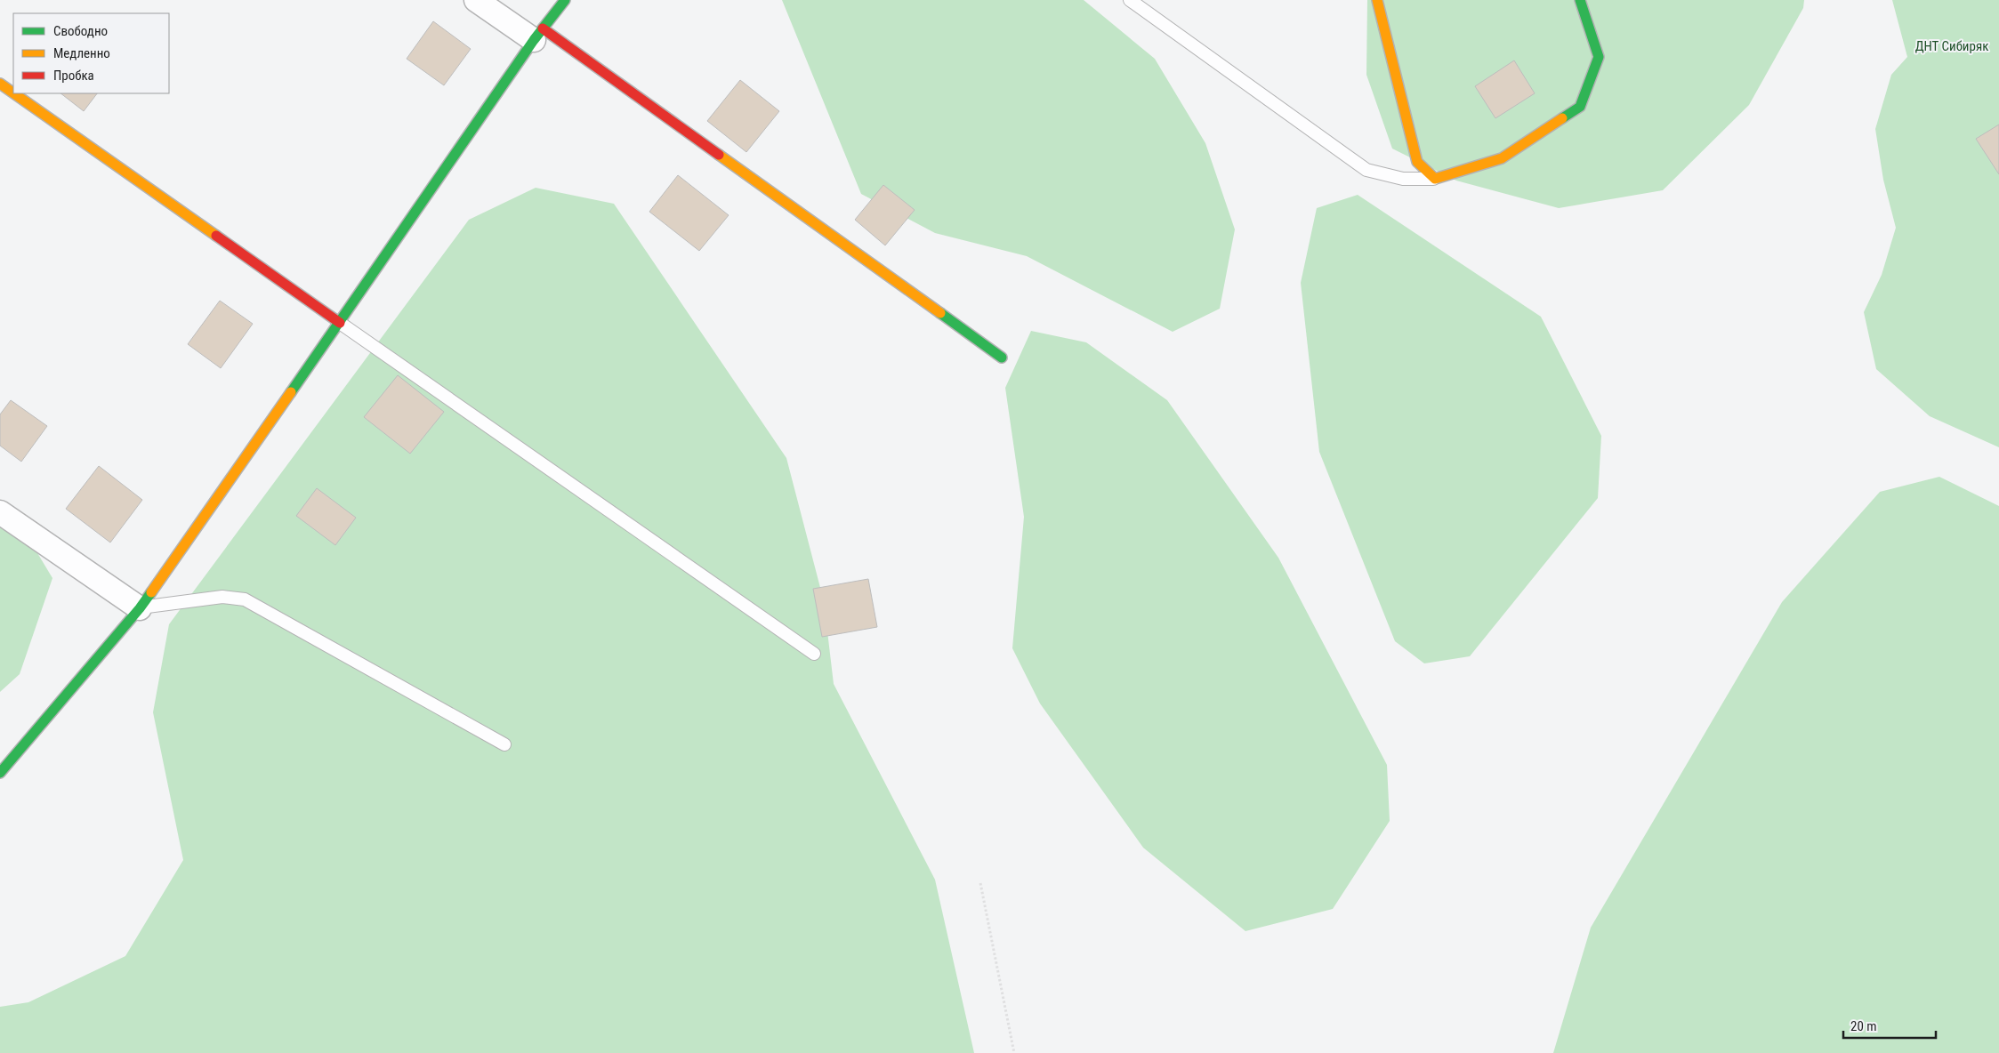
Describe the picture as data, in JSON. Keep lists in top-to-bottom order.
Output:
{
  "parks": ["ДНТ Сибиряк"],
  "legend": ["Свободно", "Медленно", "Пробка"],
  "scale_bar": "20 m"
}
